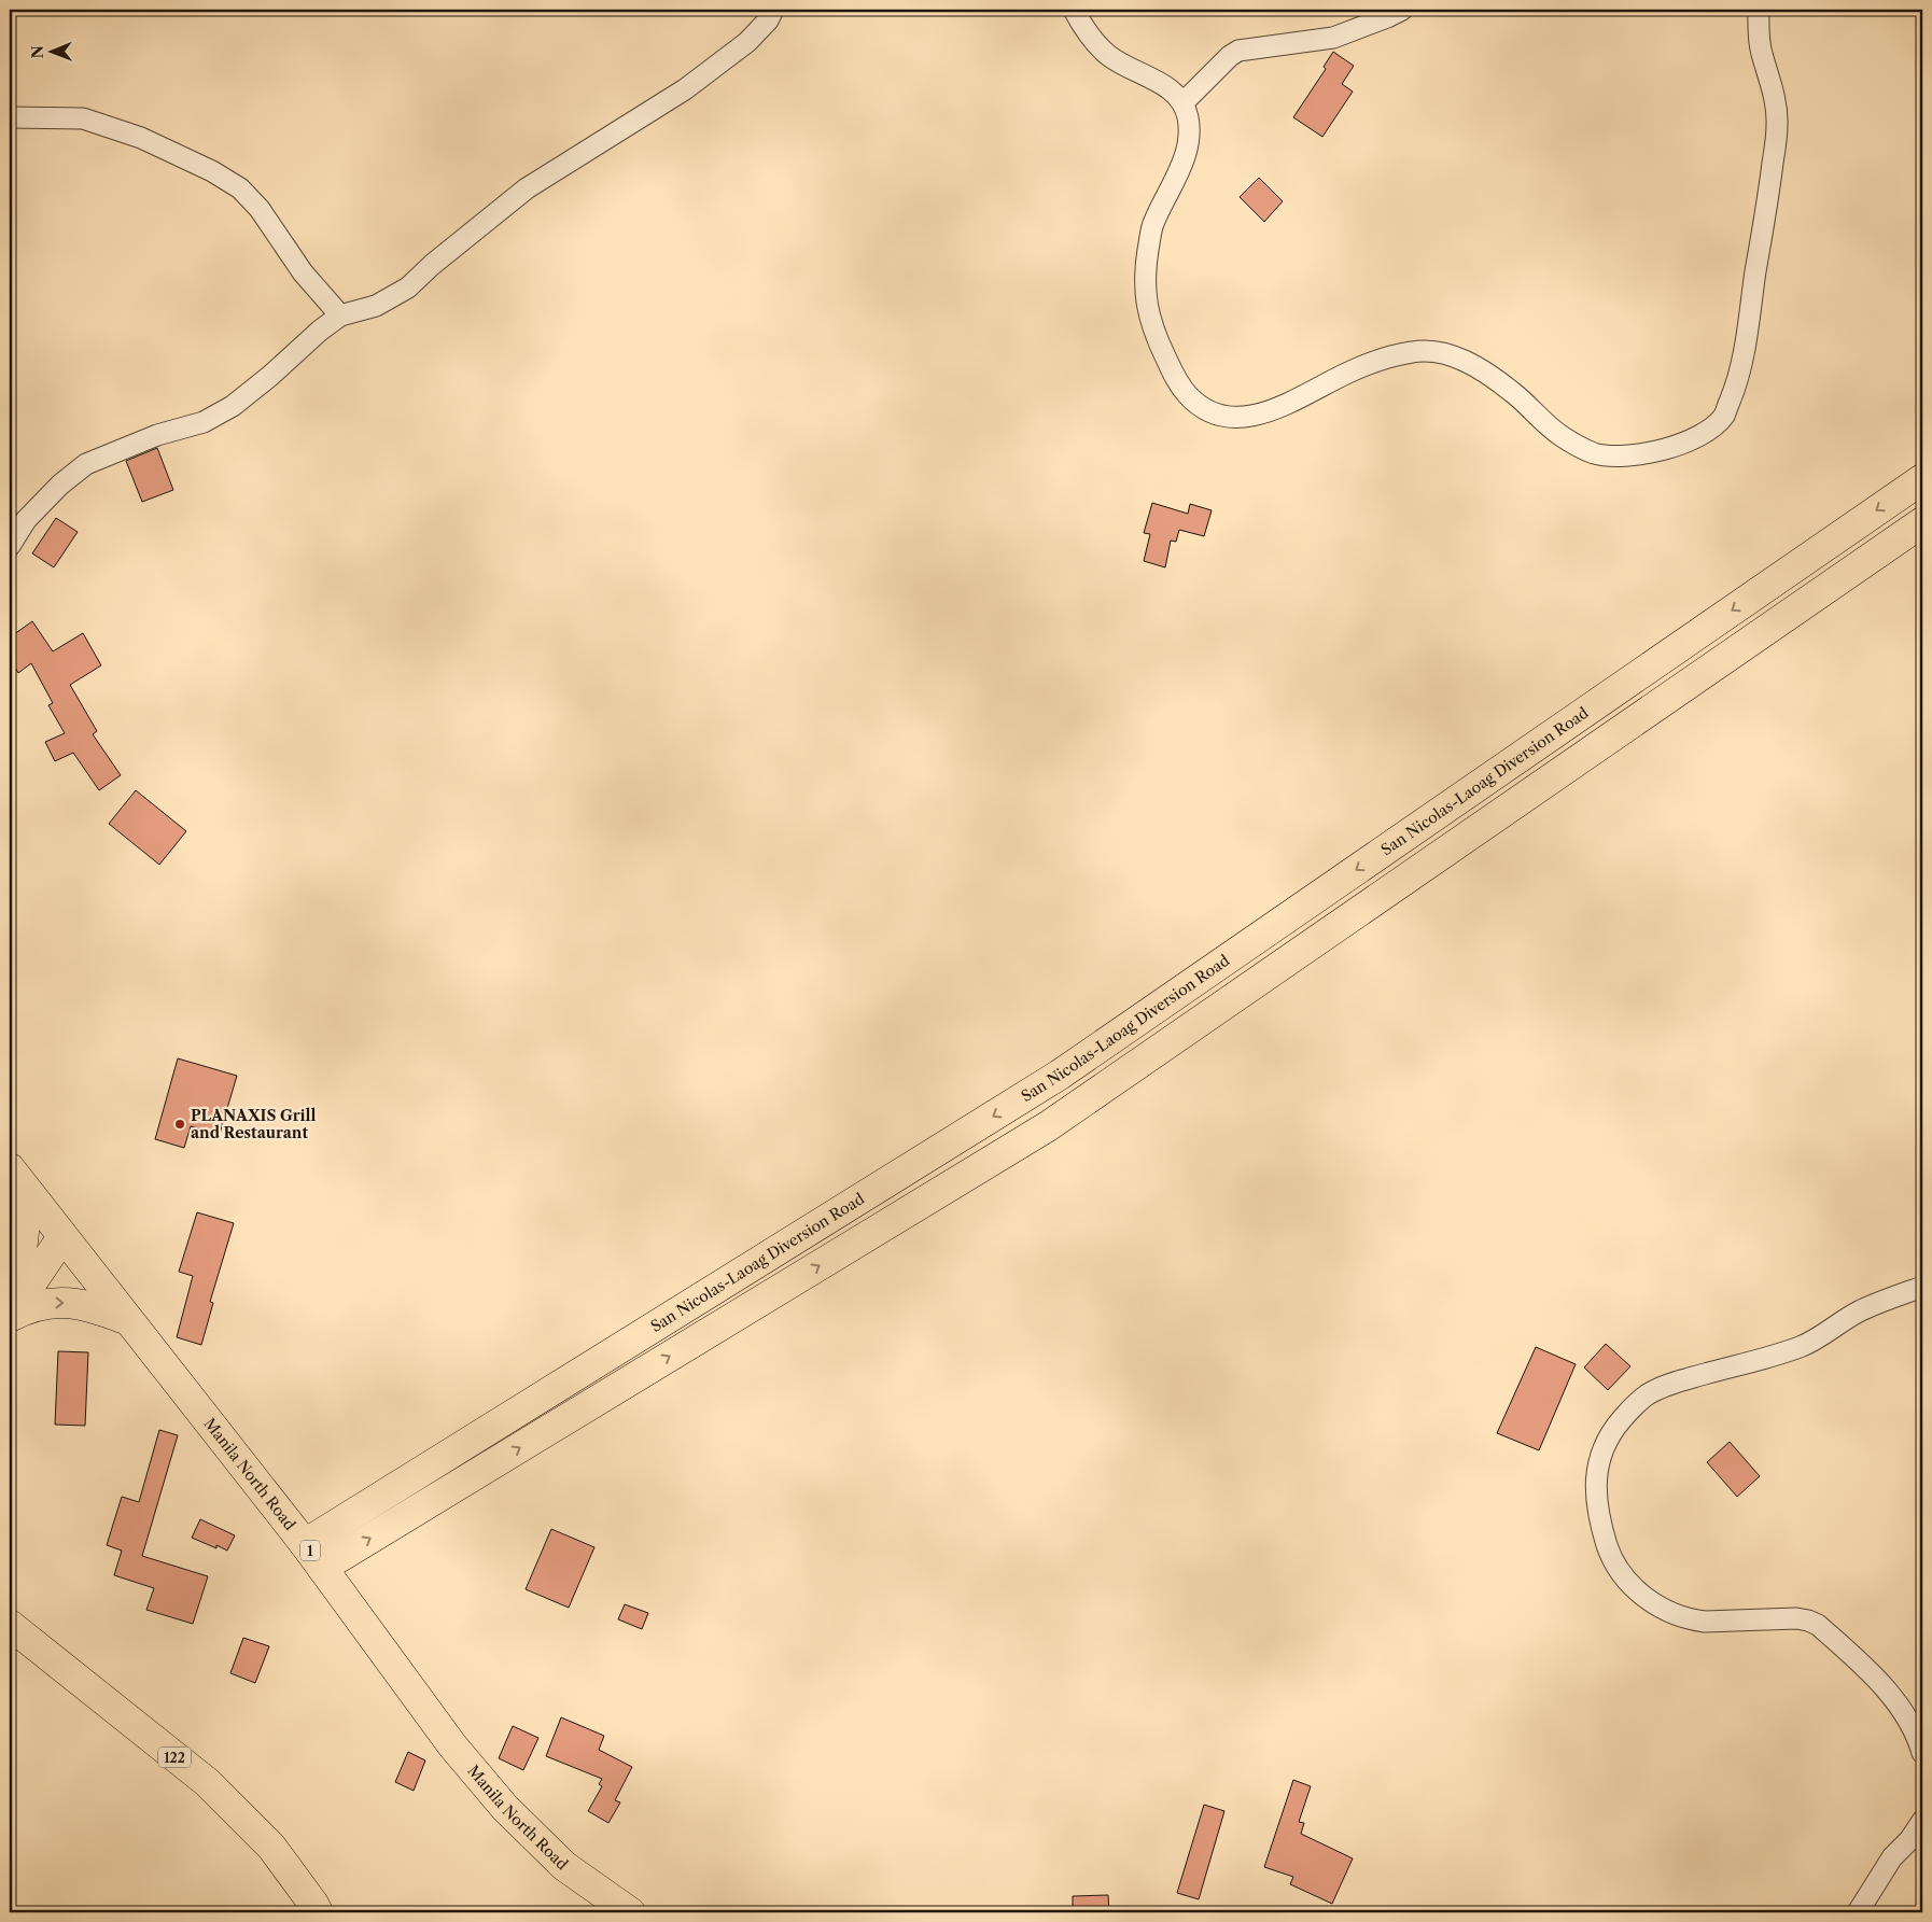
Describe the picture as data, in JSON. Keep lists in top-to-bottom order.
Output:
{
  "streets": {
    "main road": [
      "San Nicolas-Laoag Diversion Road",
      "Manila North Road",
      "1",
      "122"
    ]
  },
  "crossings": [
    ["San Nicolas-Laoag Diversion Road", "Manila North Road"]
  ],
  "places": ["PLANAXIS Grill and Restaurant"],
  "north": "left"
}
